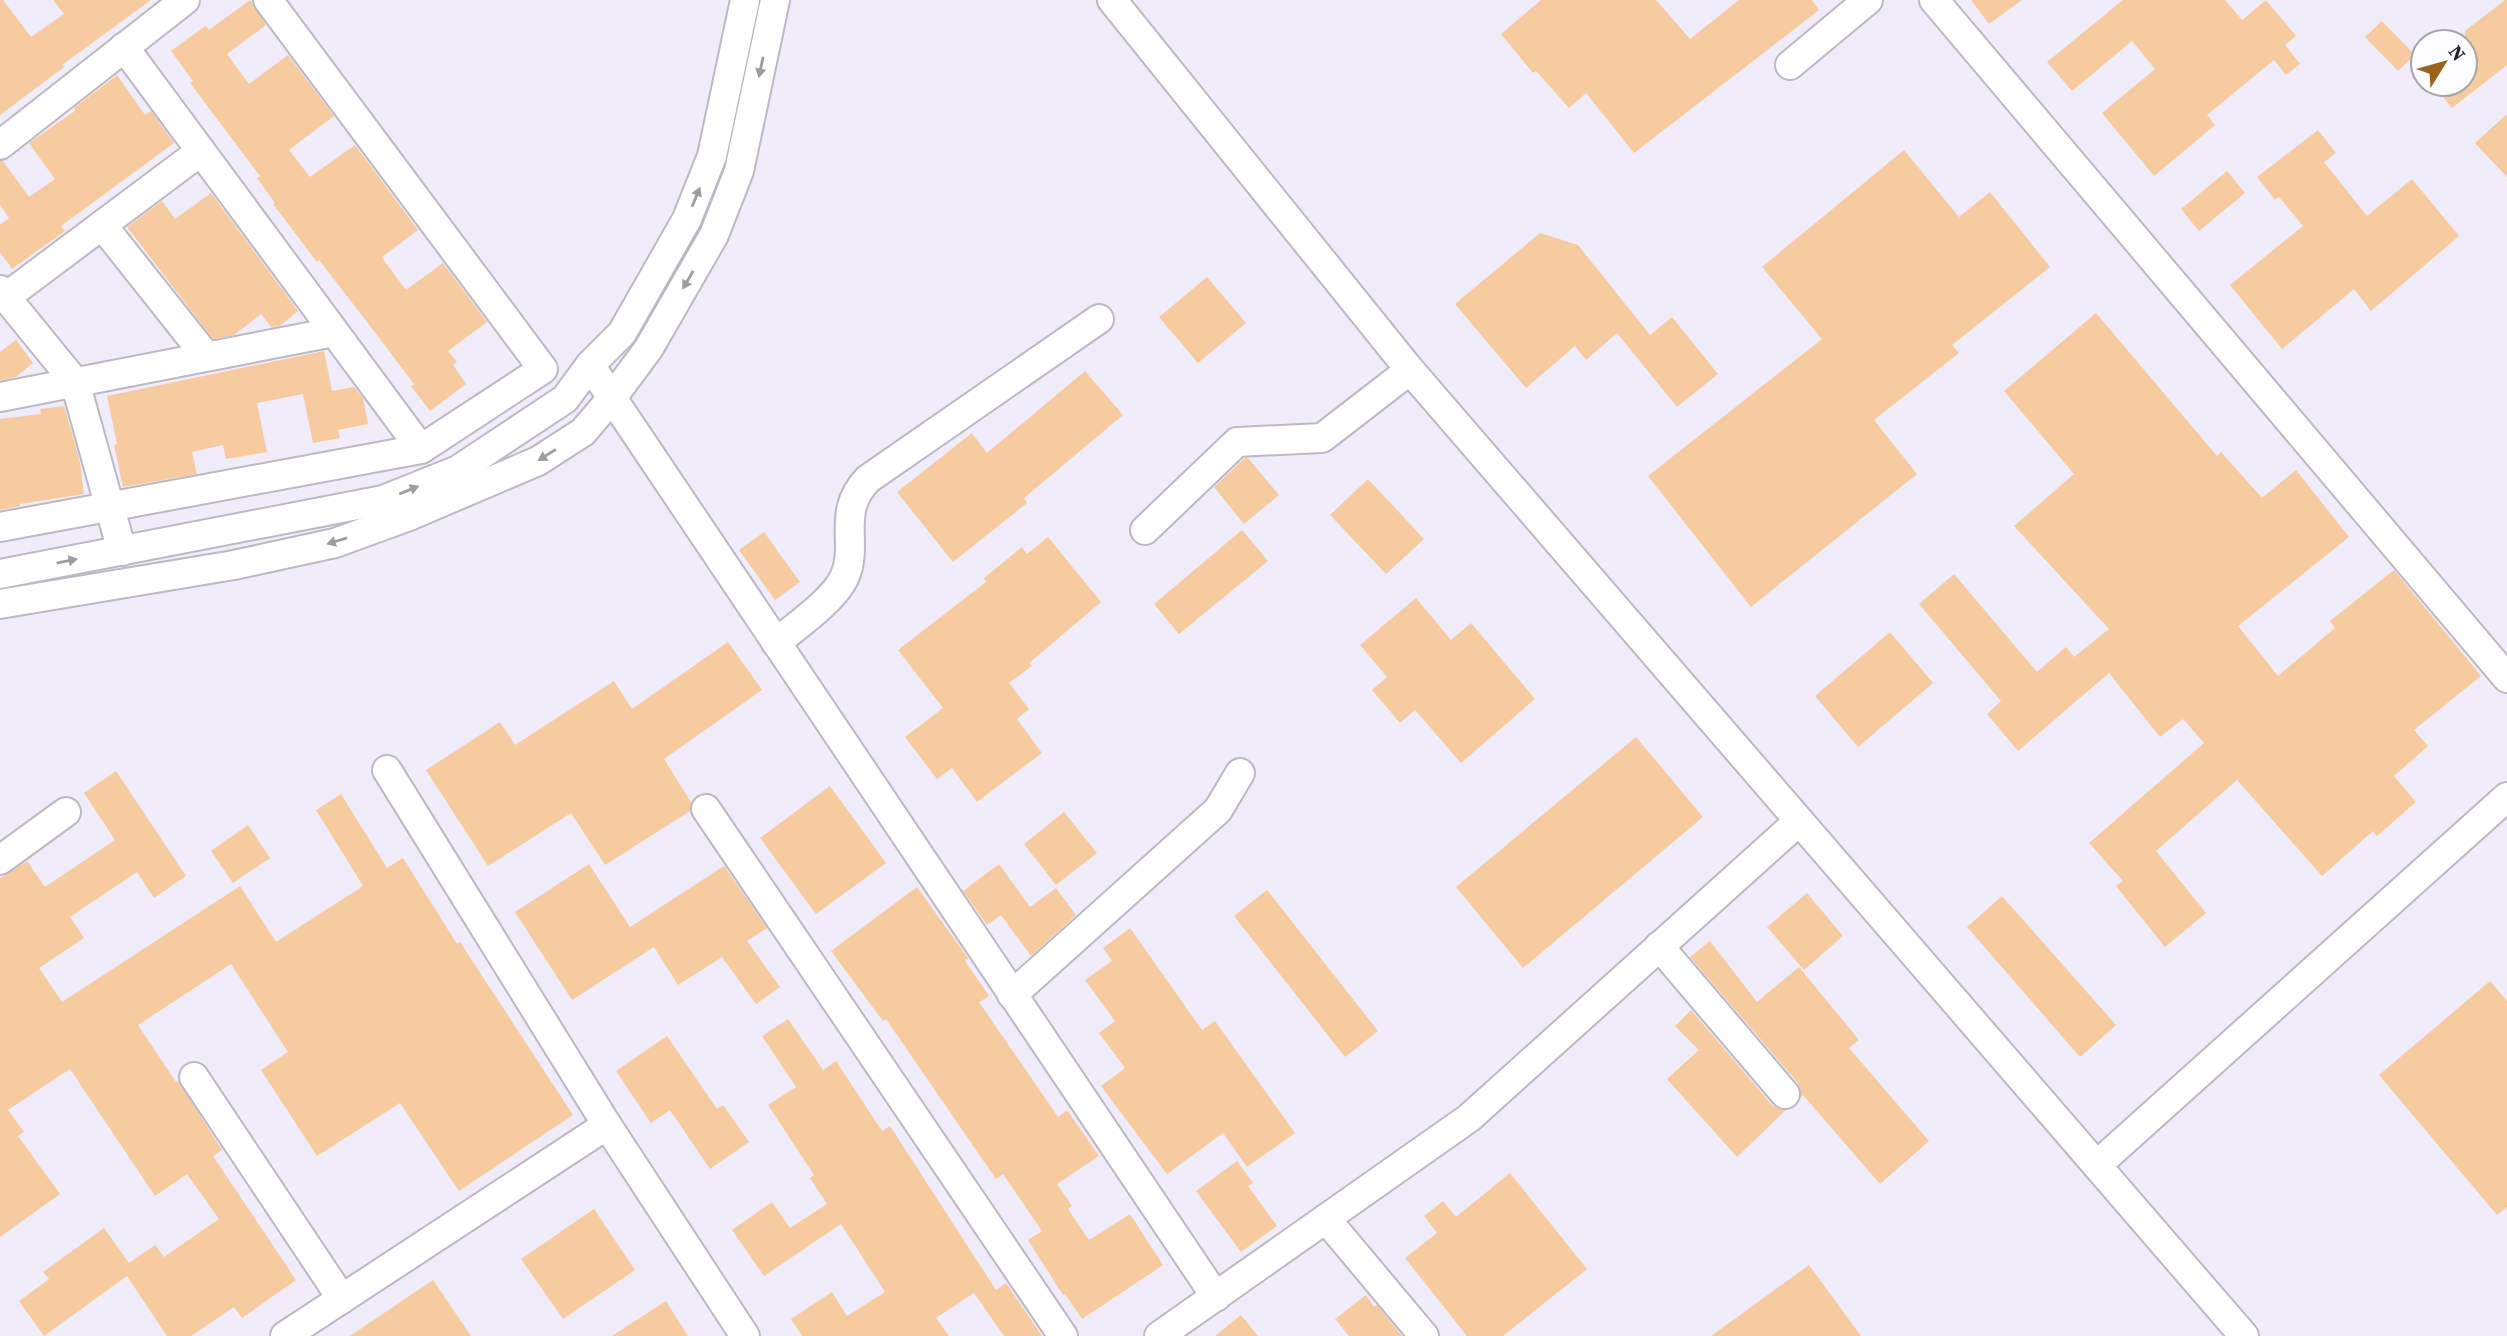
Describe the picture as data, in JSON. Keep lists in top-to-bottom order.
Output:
{
  "north": "top right"
}
